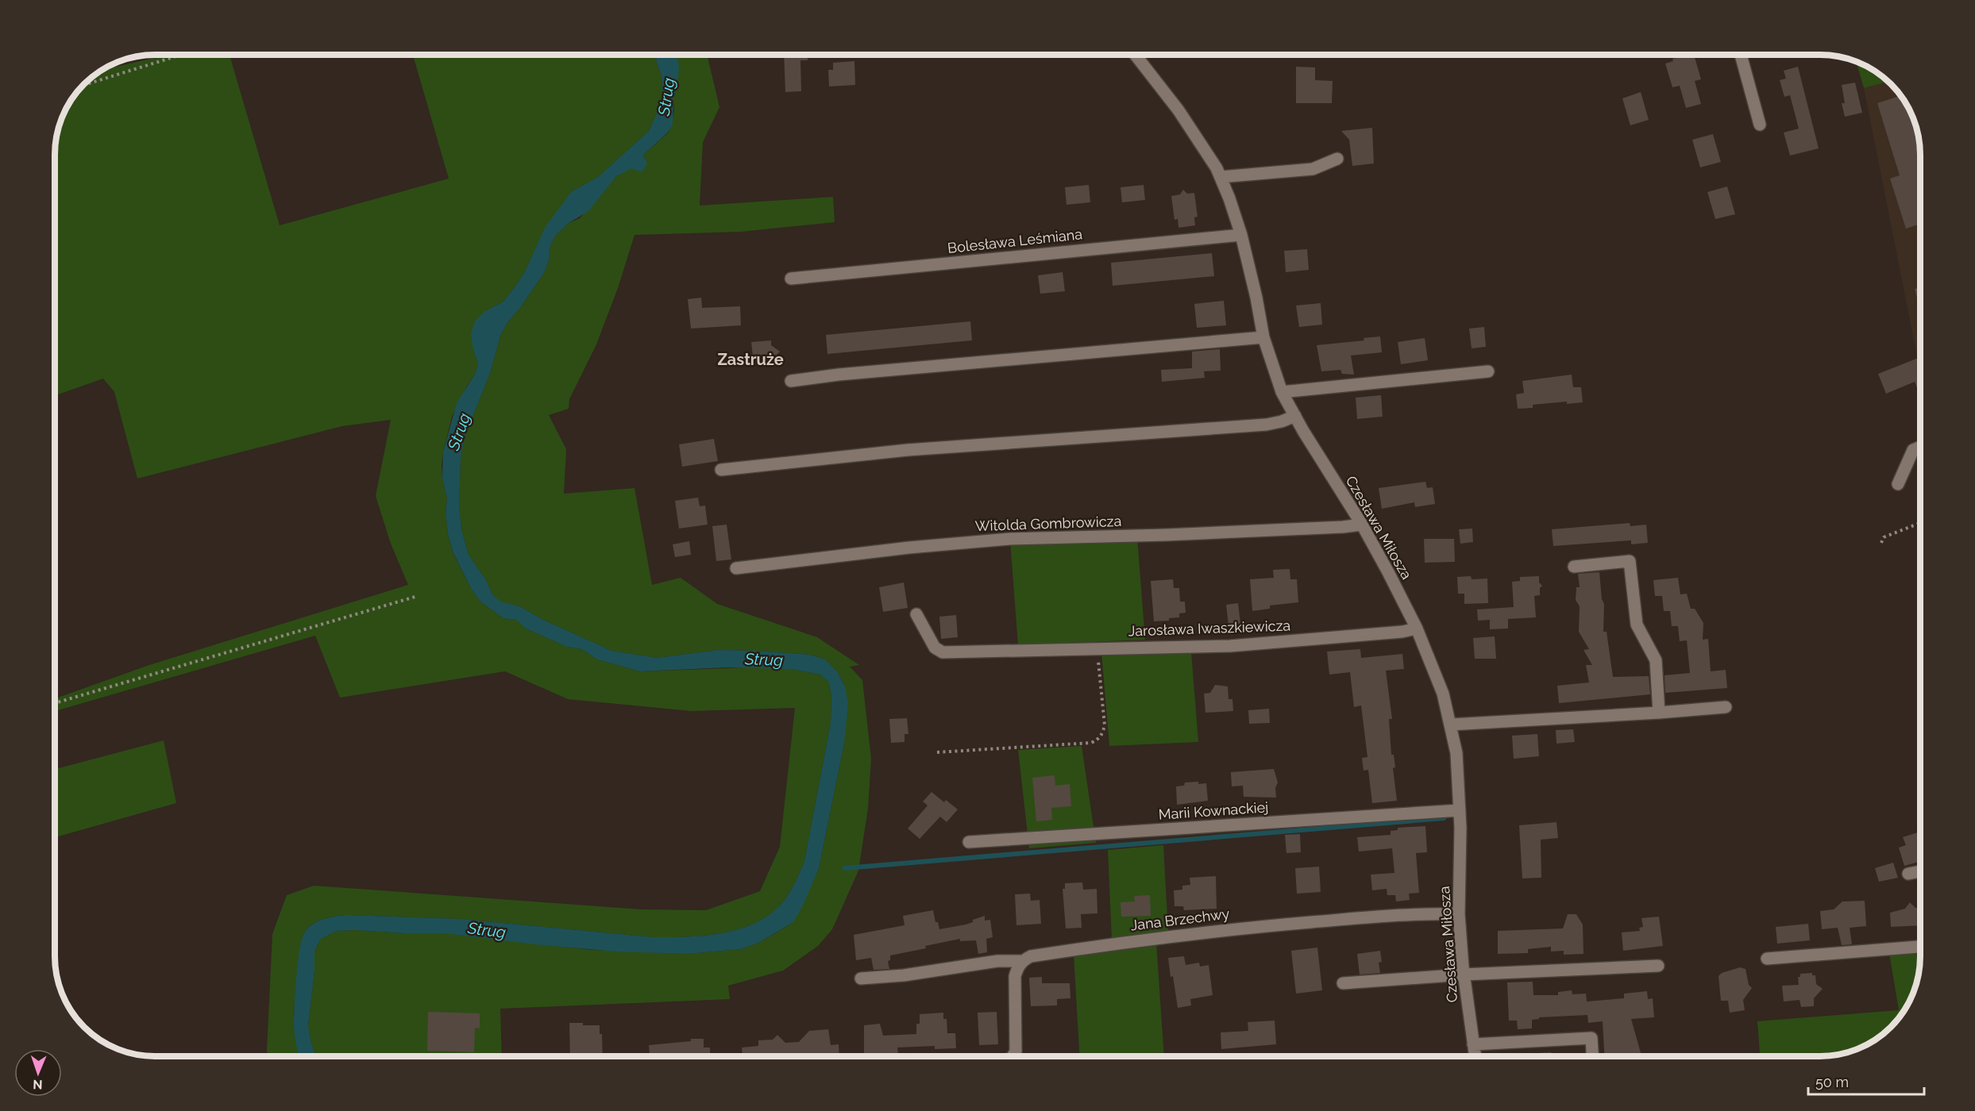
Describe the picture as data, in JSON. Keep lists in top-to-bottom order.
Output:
{
  "streets": {
    "street": [
      "Bolesława Leśmiana",
      "Witolda Gombrowicza",
      "Czesława Miłosza",
      "Jarosława Iwaszkiewicza",
      "Marii Kownackiej",
      "Jana Brzechwy"
    ]
  },
  "crossings": [
    ["Bolesława Leśmiana", "Czesława Miłosza"],
    ["Witolda Gombrowicza", "Czesława Miłosza"],
    ["Czesława Miłosza", "Jarosława Iwaszkiewicza"],
    ["Czesława Miłosza", "Marii Kownackiej"],
    ["Czesława Miłosza", "Jana Brzechwy"]
  ],
  "districts": ["Zastruże"],
  "water": ["Strug"],
  "scale_bar": "50 m",
  "north": "bottom"
}
